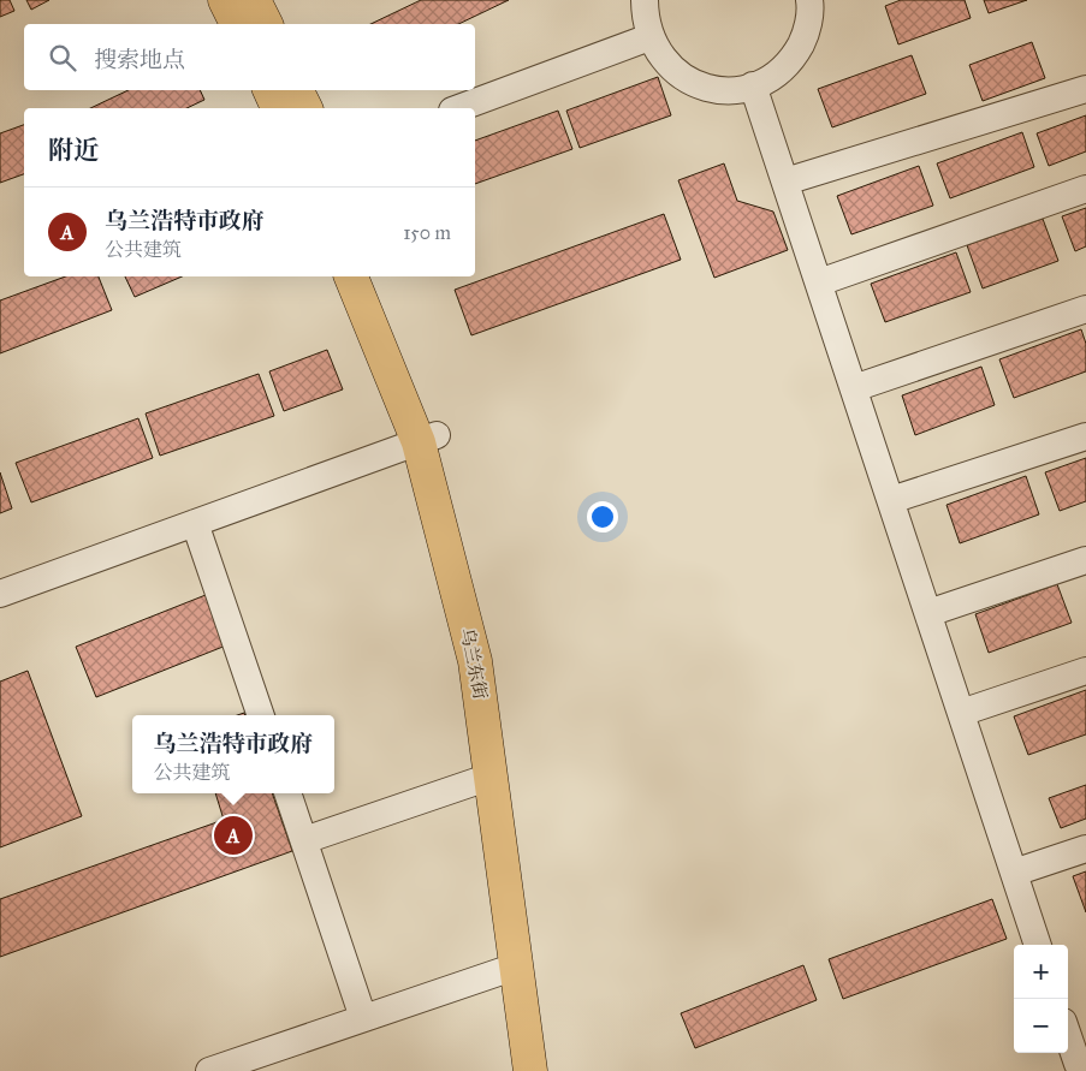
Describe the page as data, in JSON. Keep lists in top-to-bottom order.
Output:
{
  "streets": {
    "main road": ["乌兰东街"]
  },
  "page": {
    "search": "搜索地点",
    "heading": "附近",
    "list": [
      {
        "mark": "A",
        "name": "乌兰浩特市政府",
        "note": "公共建筑",
        "value": "150 m"
      }
    ],
    "popup": ["乌兰浩特市政府", "公共建筑"],
    "pins": "A",
    "map_buttons": ["+", "−"]
  }
}
